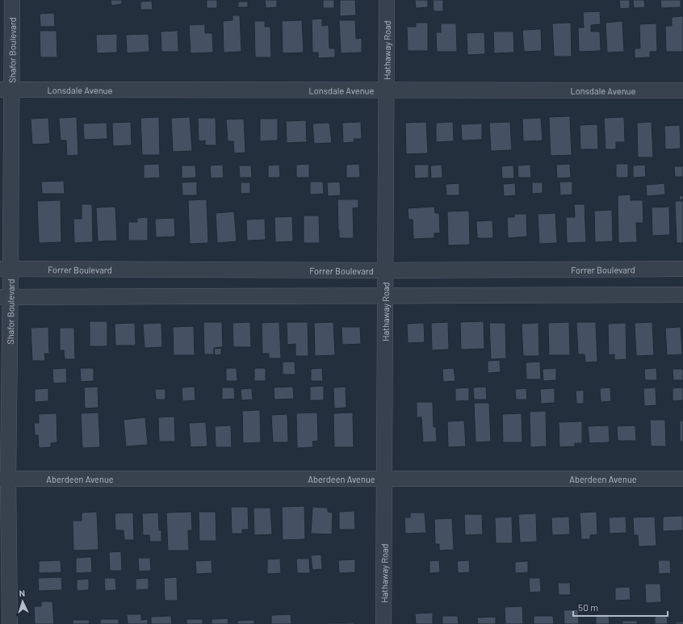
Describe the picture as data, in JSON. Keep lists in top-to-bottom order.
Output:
{
  "streets": {
    "street": [
      "Shafor Boulevard",
      "Hathaway Road",
      "Lonsdale Avenue",
      "Forrer Boulevard",
      "Aberdeen Avenue"
    ]
  },
  "crossings": [
    ["Shafor Boulevard", "Lonsdale Avenue"],
    ["Shafor Boulevard", "Forrer Boulevard"],
    ["Shafor Boulevard", "Aberdeen Avenue"],
    ["Hathaway Road", "Lonsdale Avenue"],
    ["Hathaway Road", "Forrer Boulevard"],
    ["Hathaway Road", "Aberdeen Avenue"]
  ],
  "scale_bar": "50 m",
  "north": "top"
}
